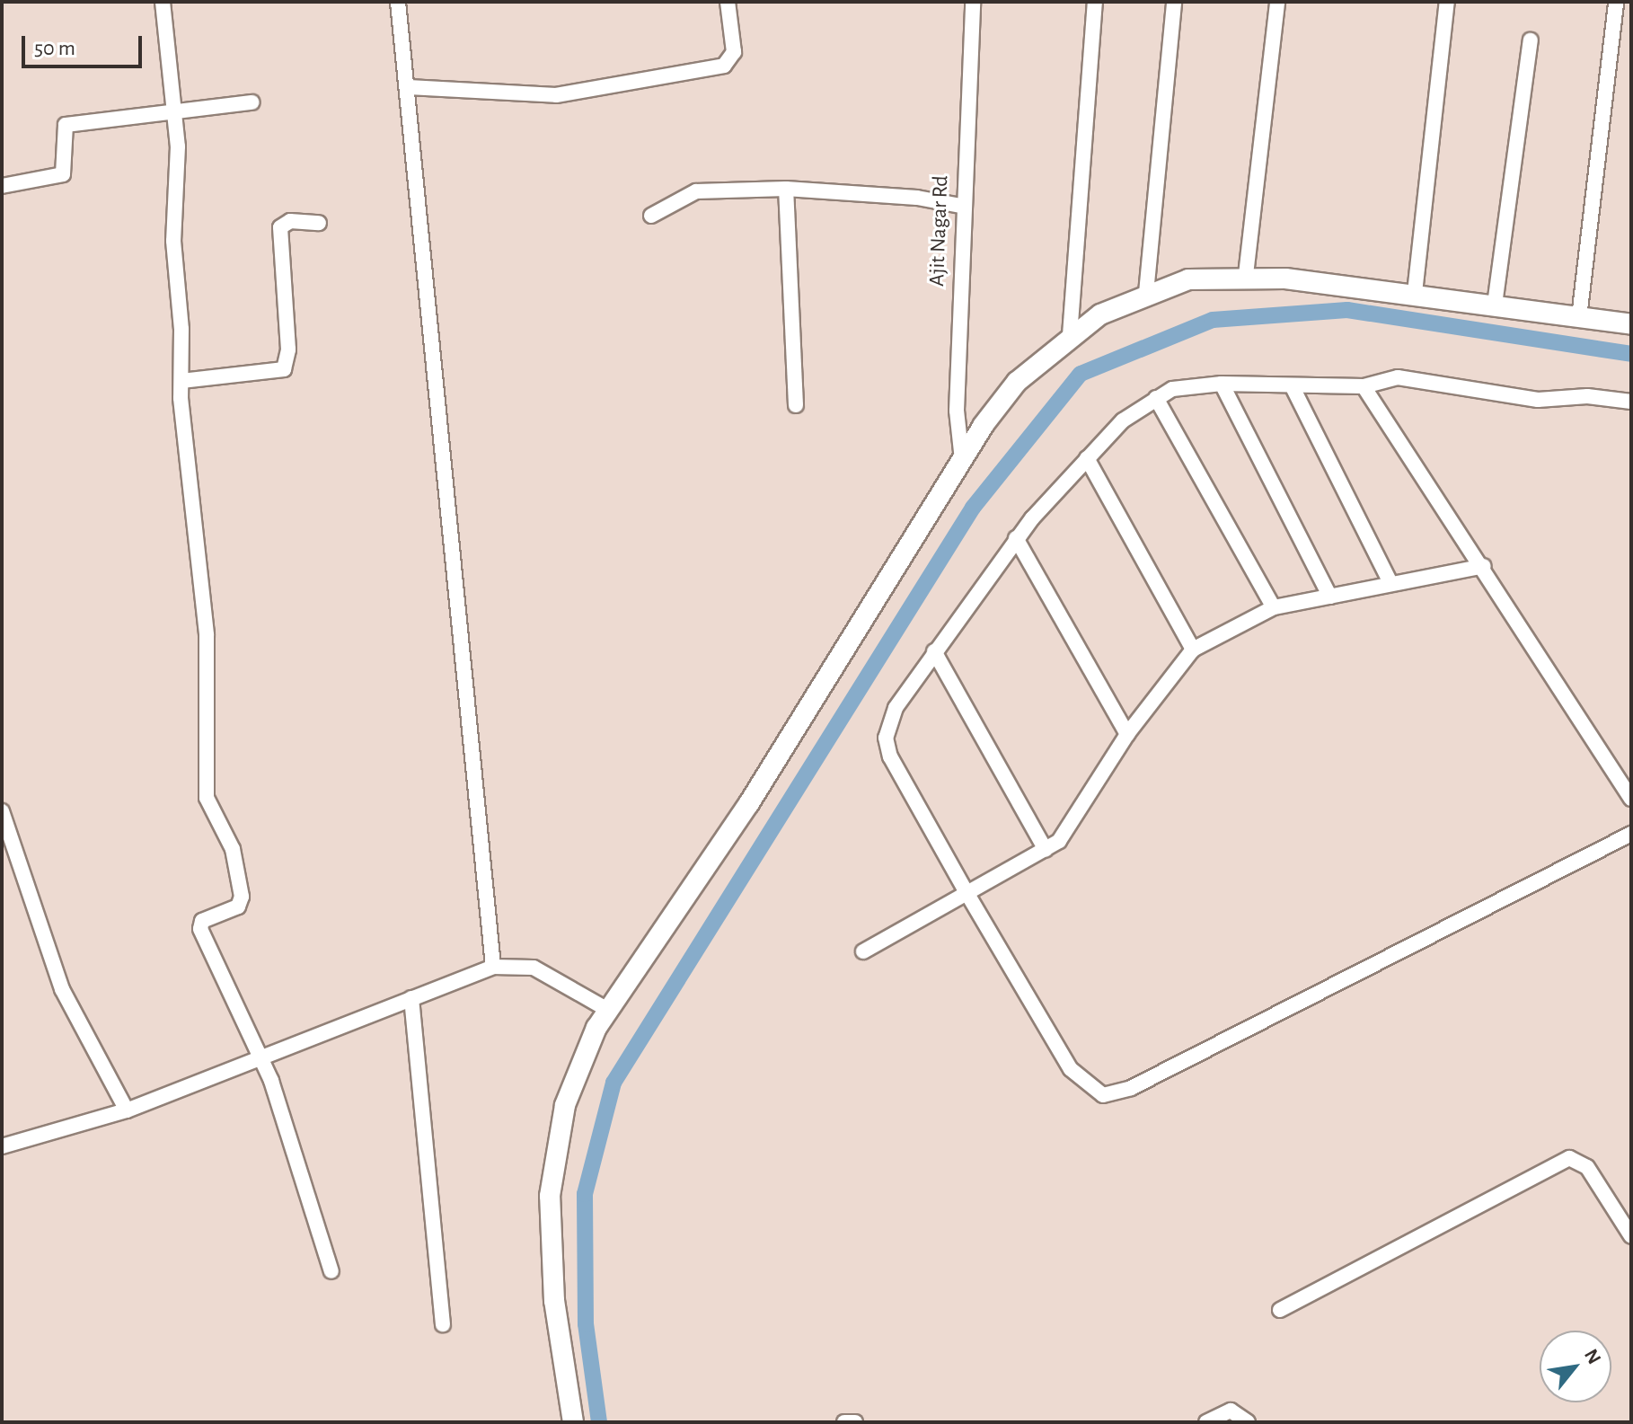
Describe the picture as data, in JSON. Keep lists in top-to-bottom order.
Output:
{
  "streets": {
    "street": ["Ajit Nagar Rd"]
  },
  "scale_bar": "50 m",
  "north": "top right"
}
